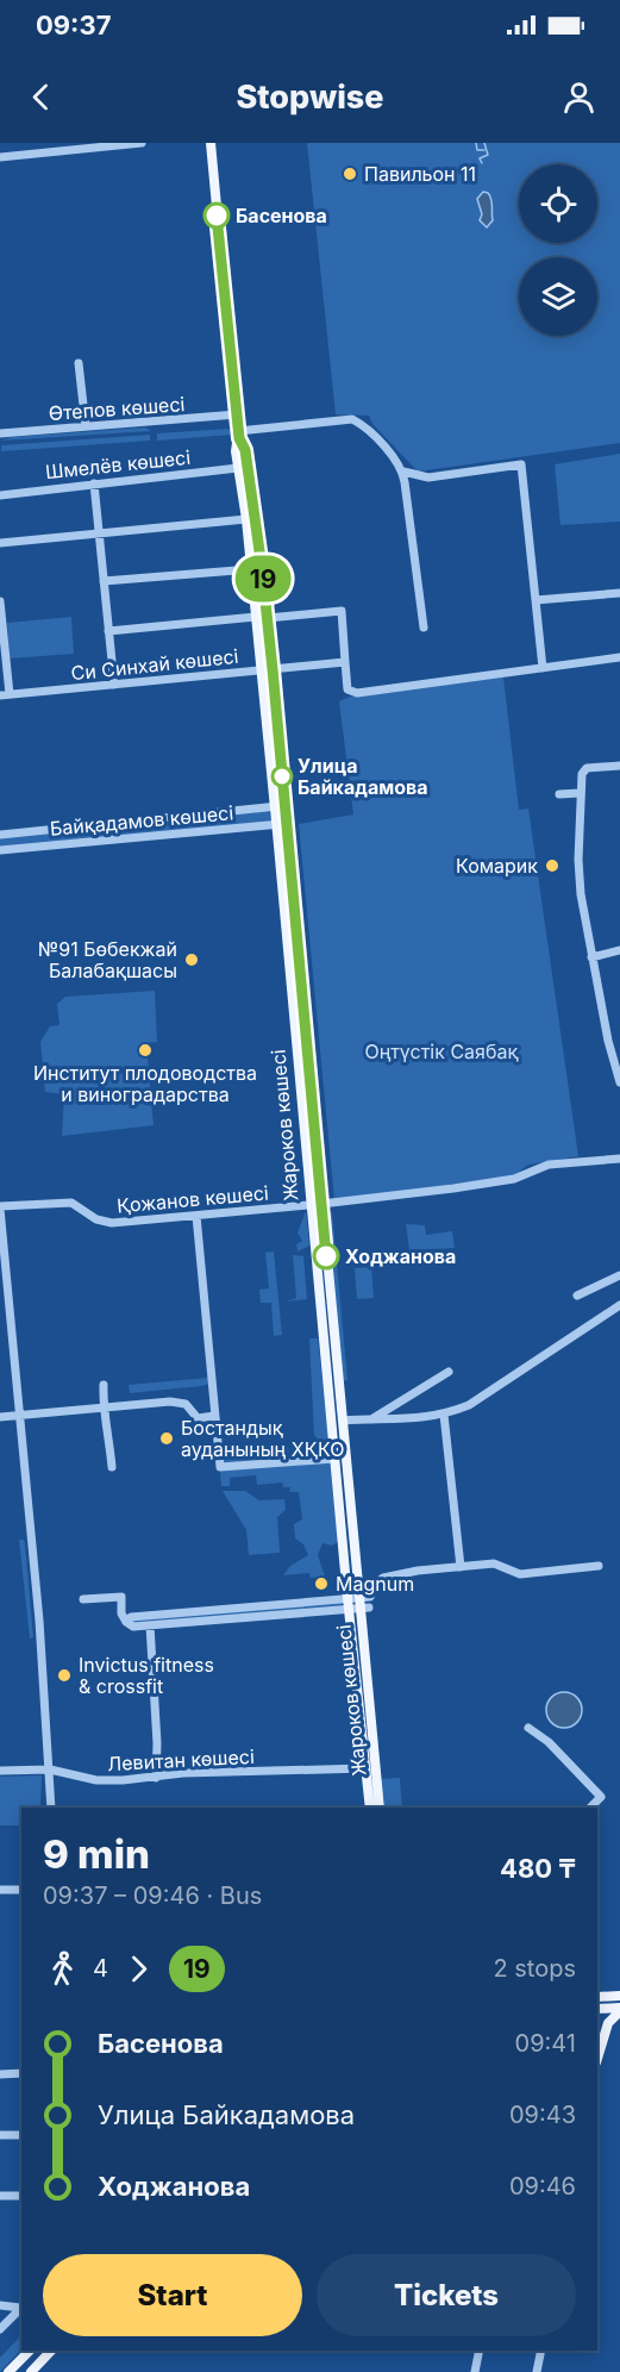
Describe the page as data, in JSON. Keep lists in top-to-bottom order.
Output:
{
  "streets": {
    "main road": ["Жароков көшесі"],
    "street": [
      "Өтепов көшесі",
      "Шмелёв көшесі",
      "Си Синхай көшесі",
      "Байқадамов көшесі",
      "Қожанов көшесі",
      "Левитан көшесі"
    ]
  },
  "crossings": [
    ["Өтепов көшесі", "Жароков көшесі"],
    ["Шмелёв көшесі", "Жароков көшесі"],
    ["Си Синхай көшесі", "Жароков көшесі"],
    ["Байқадамов көшесі", "Жароков көшесі"],
    ["Жароков көшесі", "Қожанов көшесі"],
    ["Жароков көшесі", "Левитан көшесі"]
  ],
  "parks": ["Оңтүстік Саябақ"],
  "places": [
    "Павильон 11",
    "Басенова",
    "Улица Байкадамова",
    "Комарик",
    "№91 Бөбекжай Балабақшасы",
    "Институт плодоводства и виноградарства",
    "Ходжанова",
    "Бостандық ауданының ХҚКО",
    "Magnum",
    "Invictus fitness & crossfit"
  ],
  "lines": ["bus line 19"],
  "page": {
    "status": "09:37",
    "header": "Stopwise",
    "on_map": "19",
    "heading": ["9 min", "09:37 – 09:46 · Bus", "480 ₸"],
    "legs": ["4", "19", "2 stops"],
    "list": [
      {
        "name": "Басенова",
        "value": "09:41"
      },
      {
        "name": "Улица Байкадамова",
        "value": "09:43"
      },
      {
        "name": "Ходжанова",
        "value": "09:46"
      }
    ],
    "buttons": ["Start", "Tickets"]
  }
}
